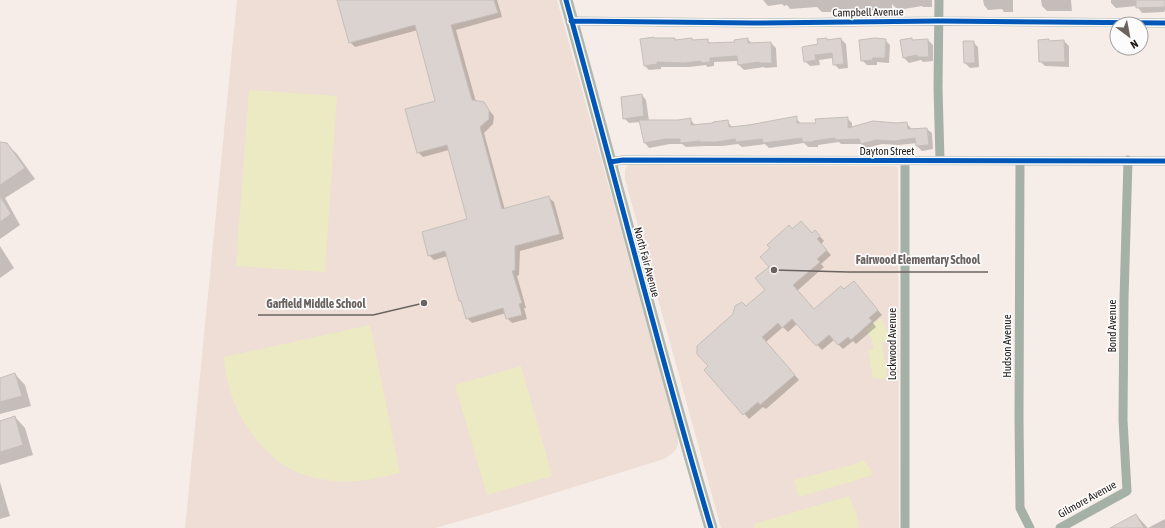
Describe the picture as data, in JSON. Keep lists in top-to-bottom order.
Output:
{
  "streets": {
    "street": [
      "Campbell Avenue",
      "Dayton Street",
      "North Fair Avenue",
      "Bond Avenue",
      "Lockwood Avenue",
      "Hudson Avenue",
      "Gilmore Avenue"
    ]
  },
  "crossings": [
    ["Campbell Avenue", "North Fair Avenue"],
    ["Dayton Street", "North Fair Avenue"],
    ["Dayton Street", "Bond Avenue"],
    ["Dayton Street", "Lockwood Avenue"],
    ["Dayton Street", "Hudson Avenue"],
    ["Bond Avenue", "Gilmore Avenue"]
  ],
  "places": ["Fairwood Elementary School", "Garfield Middle School"],
  "north": "bottom right"
}
